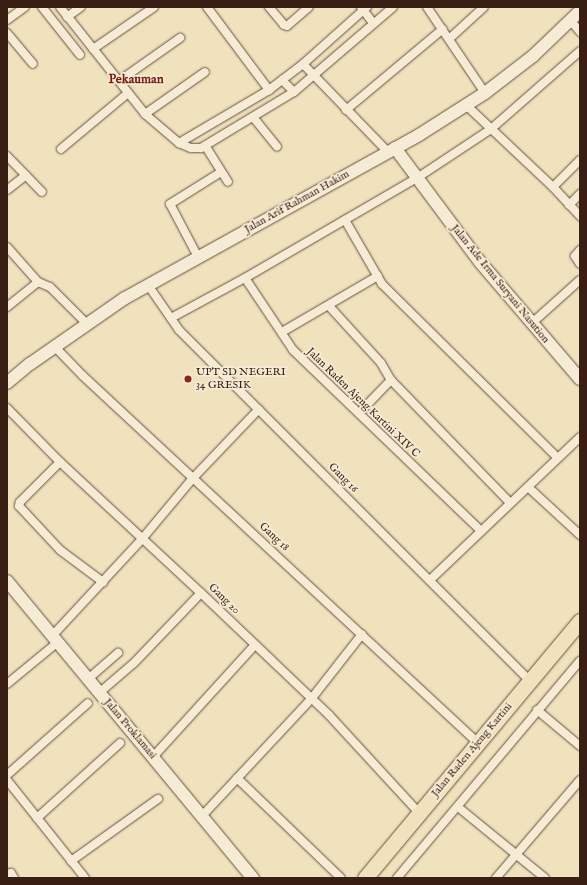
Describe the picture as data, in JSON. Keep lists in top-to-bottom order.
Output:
{
  "streets": {
    "highway": ["Jalan Raden Ajeng Kartini"],
    "main road": ["Jalan Arif Rahman Hakim", "Jalan Ade Irma Suryani Nasution", "Jalan Proklamasi"],
    "street": [
      "Jalan Raden Ajeng Kartini XIV C",
      "Gang 16",
      "Gang 18",
      "Gang 20"
    ]
  },
  "crossings": [
    ["Jalan Arif Rahman Hakim", "Jalan Ade Irma Suryani Nasution"],
    ["Jalan Arif Rahman Hakim", "Gang 16"],
    ["Jalan Arif Rahman Hakim", "Gang 18"],
    ["Gang 16", "Jalan Raden Ajeng Kartini"],
    ["Gang 18", "Jalan Raden Ajeng Kartini"],
    ["Gang 20", "Jalan Raden Ajeng Kartini"]
  ],
  "districts": ["Pekauman"],
  "places": ["UPT SD NEGERI 34 GRESIK"]
}
